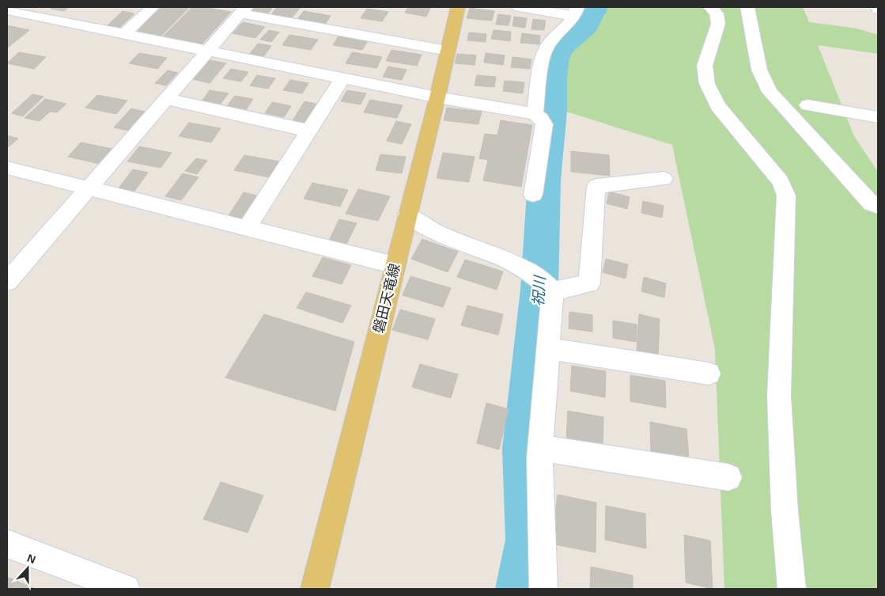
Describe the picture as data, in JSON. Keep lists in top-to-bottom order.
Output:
{
  "streets": {
    "main road": ["磐田天竜線"]
  },
  "water": ["祝川"],
  "north": "top"
}
